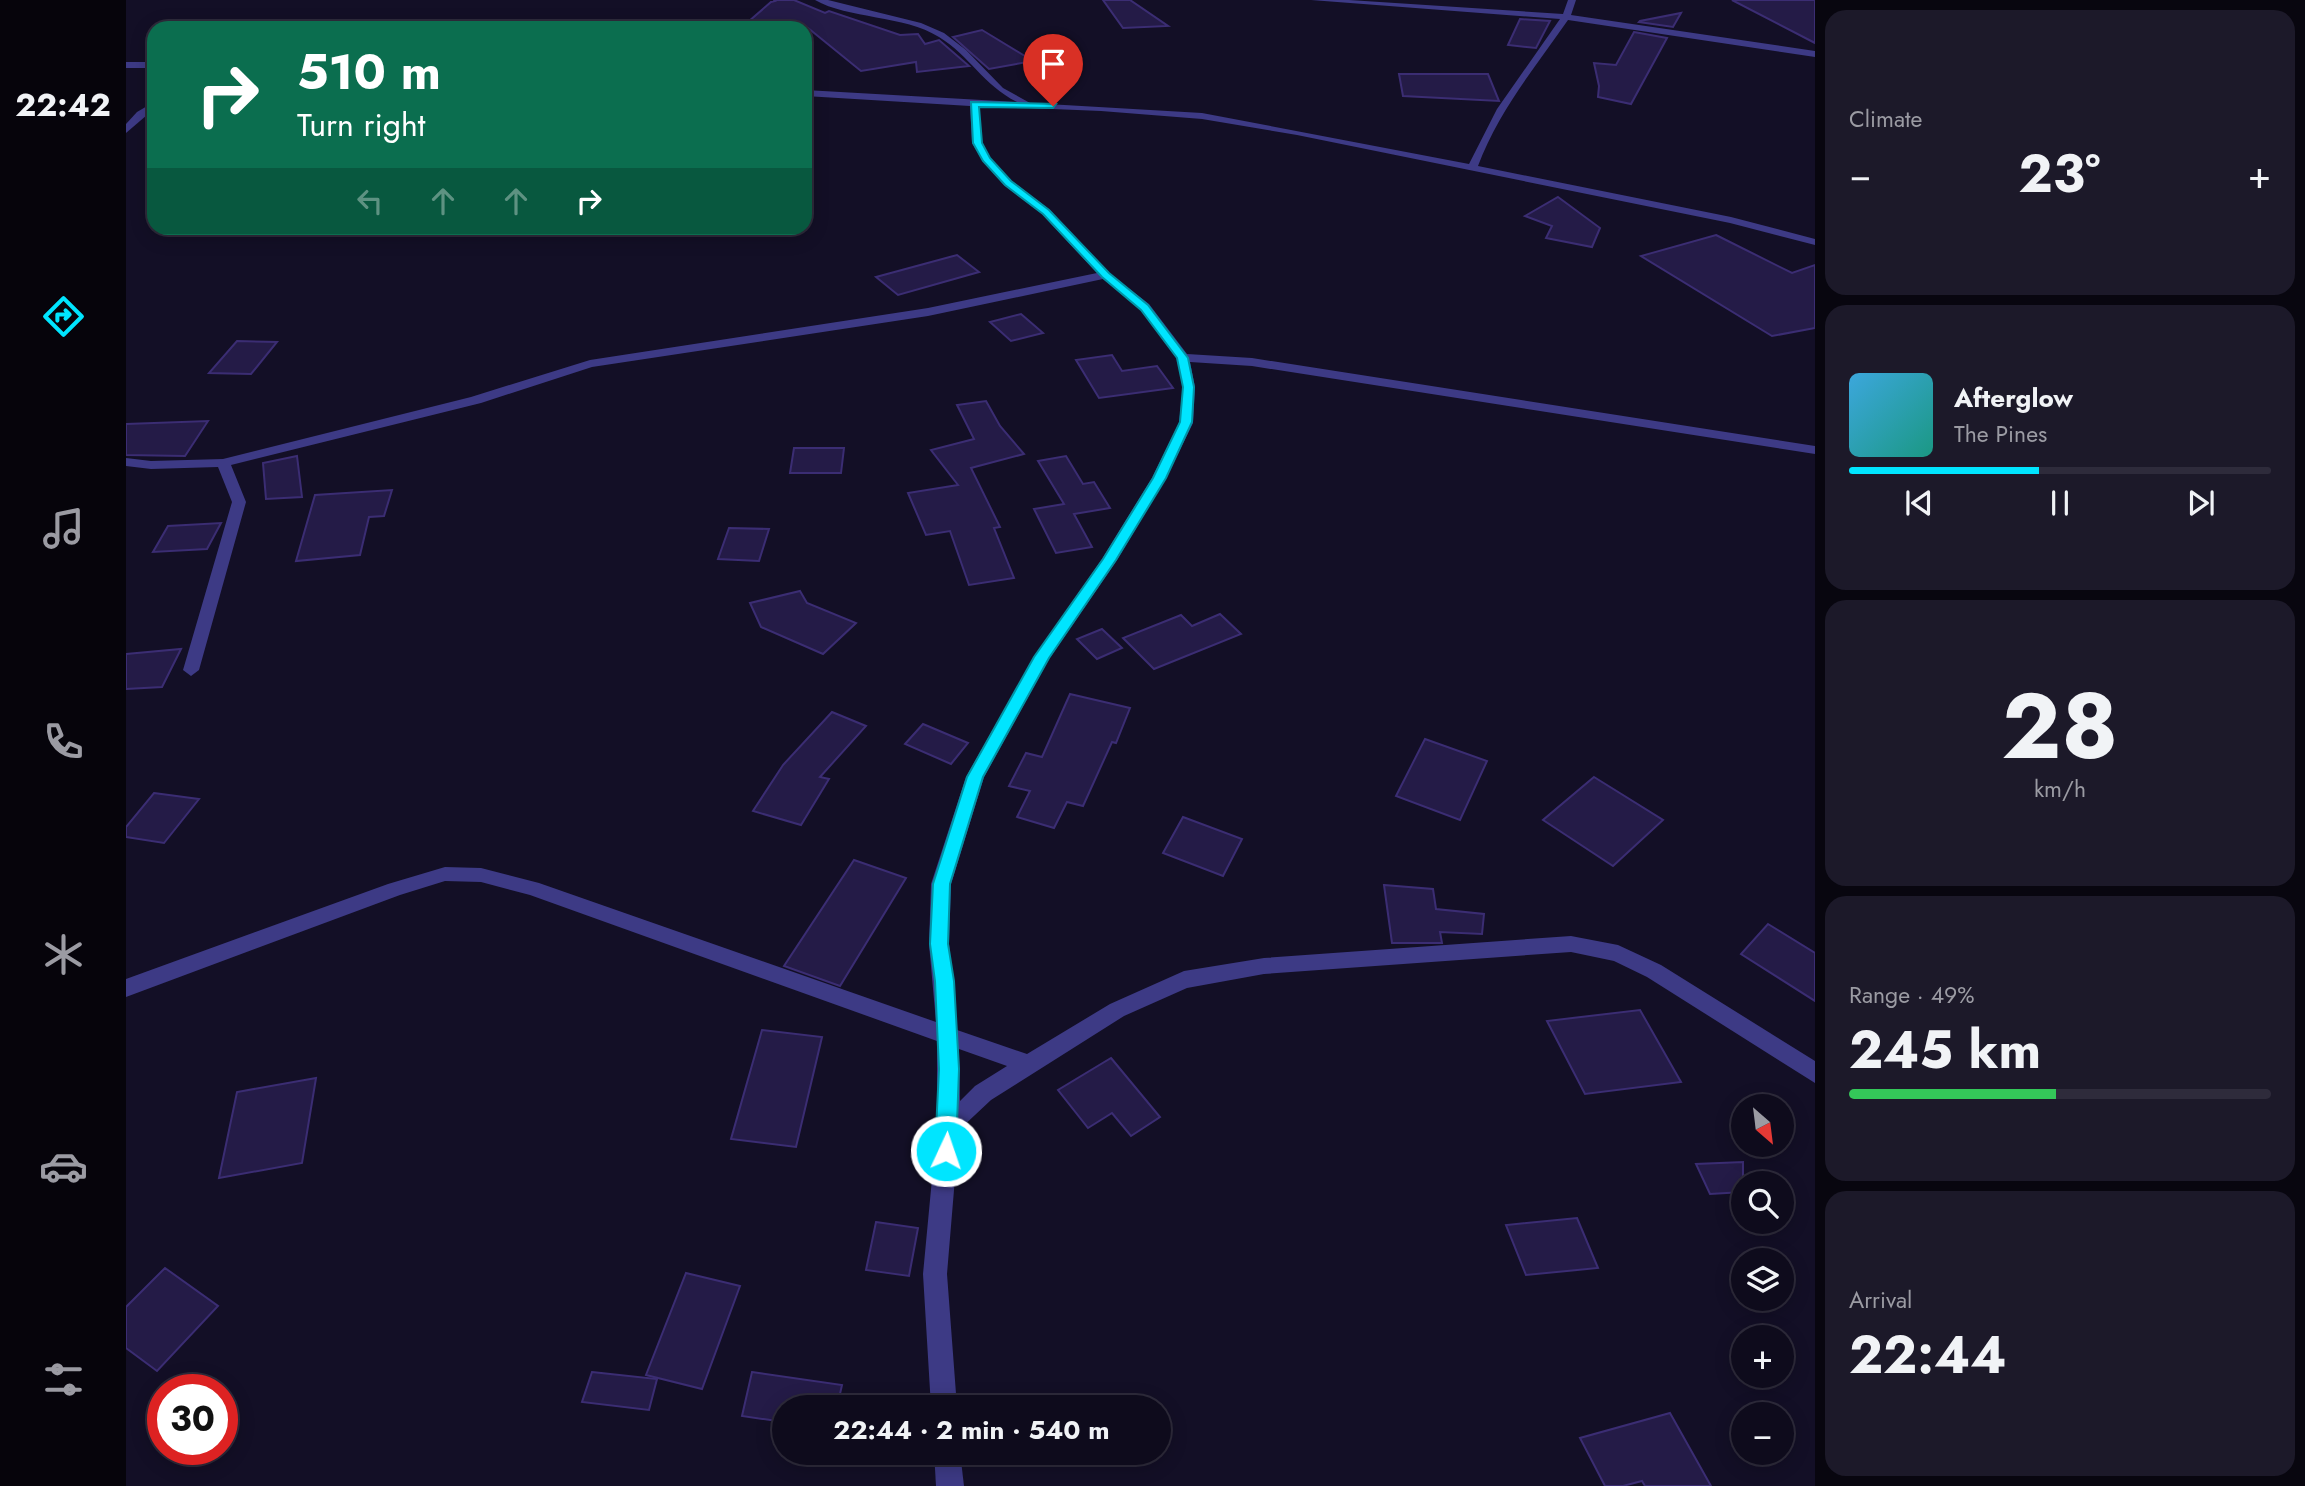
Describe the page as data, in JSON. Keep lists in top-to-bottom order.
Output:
{
  "north": "bottom right",
  "page": {
    "tabs": "22:42",
    "tile": [
      "Climate",
      ["28", "km/h"],
      ["Range · 49%", "245 km"],
      ["Arrival", "22:44"]
    ],
    "turn": ["510 m", "Turn right"],
    "heat": ["−", "23°", "+"],
    "song": ["Afterglow", "The Pines"],
    "map_buttons": ["+", "−"],
    "limit": "30",
    "trip": "22:44 · 2 min · 540 m"
  }
}
